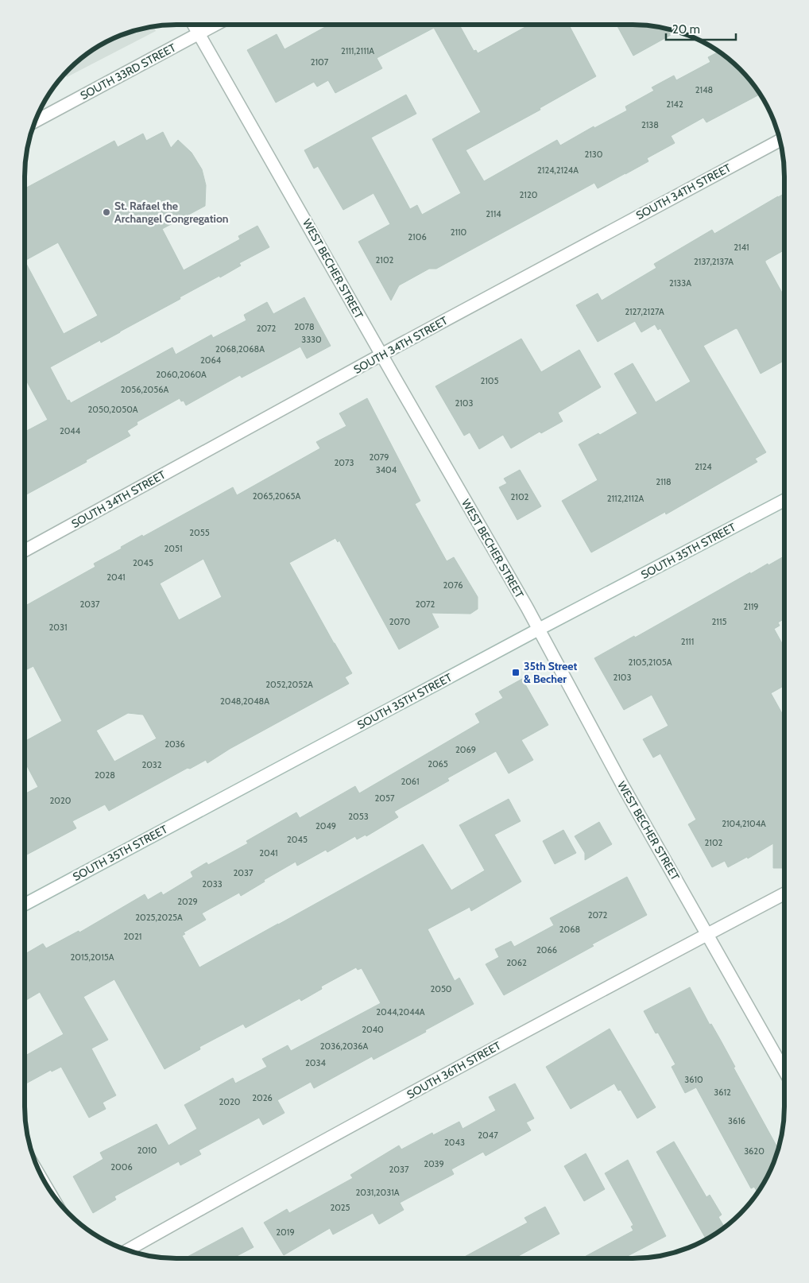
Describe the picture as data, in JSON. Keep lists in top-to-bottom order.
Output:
{
  "streets": {
    "street": [
      "SOUTH 33RD STREET",
      "SOUTH 34TH STREET",
      "WEST BECHER STREET",
      "SOUTH 35TH STREET",
      "SOUTH 36TH STREET"
    ]
  },
  "crossings": [
    ["SOUTH 33RD STREET", "WEST BECHER STREET"],
    ["SOUTH 34TH STREET", "WEST BECHER STREET"],
    ["WEST BECHER STREET", "SOUTH 35TH STREET"],
    ["WEST BECHER STREET", "SOUTH 36TH STREET"]
  ],
  "places": {
    "other": ["St. Rafael the Archangel Congregation"],
    "transit": ["35th Street & Becher"]
  },
  "house_numbers": [
    "2111,2111A",
    "2107",
    "2148",
    "2142",
    "2138",
    "2130",
    "2124,2124A",
    "2120",
    "2114",
    "2110",
    "2106",
    "2141",
    "2102",
    "2137,2137A",
    "2133A",
    "2127,2127A",
    "2078",
    "2072",
    "3330",
    "2068,2068A",
    "2064",
    "2060,2060A",
    "2105",
    "2056,2056A",
    "2103",
    "2050,2050A",
    "2044",
    "2079",
    "2073",
    "2124",
    "3404",
    "2118",
    "2065,2065A",
    "2102",
    "2112,2112A",
    "2055",
    "2051",
    "2045",
    "2041",
    "2076",
    "2037",
    "2072",
    "2119",
    "2070",
    "2115",
    "2031",
    "2111",
    "2105,2105A",
    "2103",
    "2052,2052A",
    "2048,2048A",
    "2036",
    "2069",
    "2065",
    "2032",
    "2028",
    "2061",
    "2057",
    "2020",
    "2053",
    "2104,2104A",
    "2049",
    "2045",
    "2102",
    "2041",
    "2037",
    "2033",
    "2029",
    "2072",
    "2025,2025A",
    "2068",
    "2021",
    "2066",
    "2015,2015A",
    "2062",
    "2050",
    "2044,2044A",
    "2040",
    "2036,2036A",
    "2034",
    "3610",
    "3612",
    "2026",
    "2020",
    "3616",
    "2047",
    "2043",
    "2010",
    "3620",
    "2039",
    "2006",
    "2037",
    "2031,2031A",
    "2025",
    "2019"
  ],
  "scale_bar": "20 m"
}
